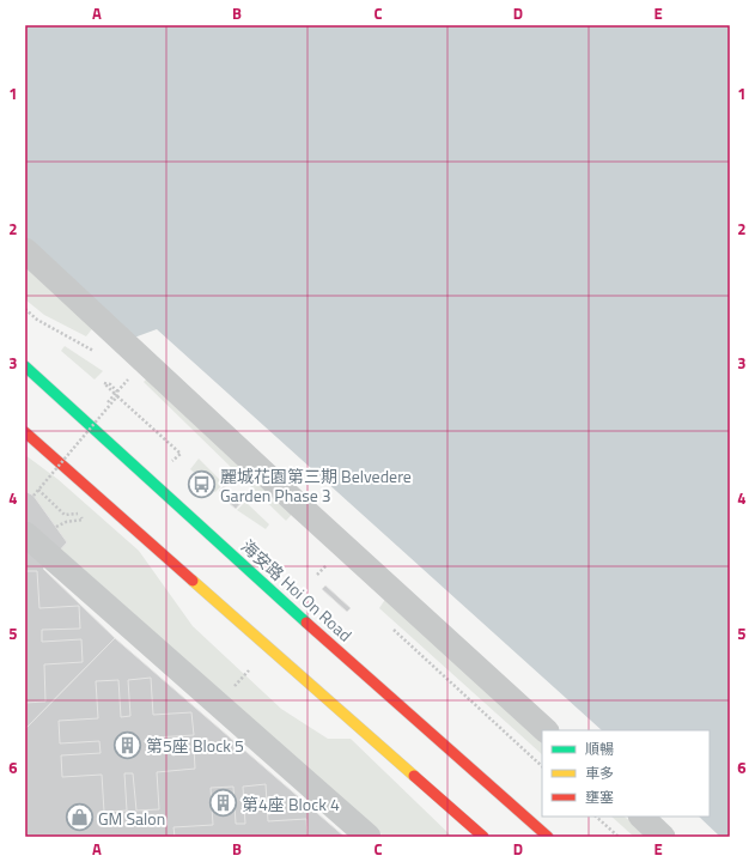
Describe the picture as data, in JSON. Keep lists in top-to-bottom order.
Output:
{
  "streets": {
    "main road": ["海安路 Hoi On Road"]
  },
  "places": {
    "bus stop": ["麗城花園第三期 Belvedere Garden Phase 3"],
    "building": ["第5座 Block 5", "第4座 Block 4"],
    "shop": ["GM Salon"]
  },
  "legend": ["順暢", "車多", "壅塞"],
  "grid": {
    "columns": [
      "A",
      "B",
      "C",
      "D",
      "E"
    ],
    "rows": [
      "1",
      "2",
      "3",
      "4",
      "5",
      "6"
    ]
  }
}
